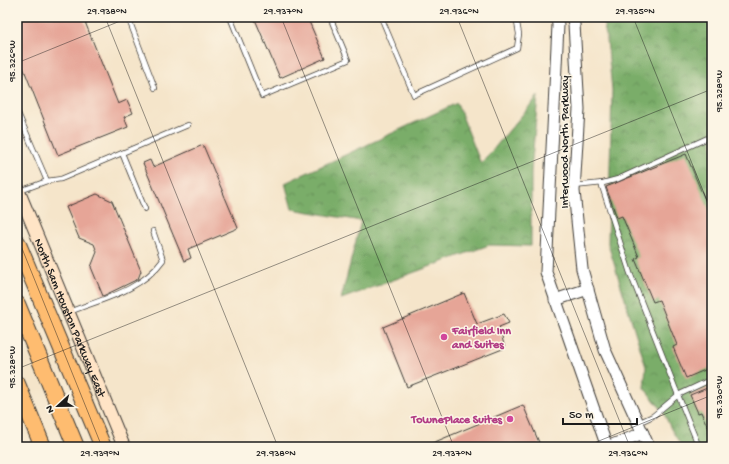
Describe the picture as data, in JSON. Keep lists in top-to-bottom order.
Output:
{
  "streets": {
    "main road": ["North Sam Houston Parkway East"],
    "street": ["Interwood North Parkway"]
  },
  "places": ["Fairfield Inn and Suites", "TownePlace Suites"],
  "scale_bar": "50 m",
  "north": "left",
  "coordinates": [
    "29.938°N",
    "29.937°N",
    "29.936°N",
    "29.935°N",
    "95.326°W",
    "95.328°W",
    "95.330°W",
    "29.939°N"
  ]
}
